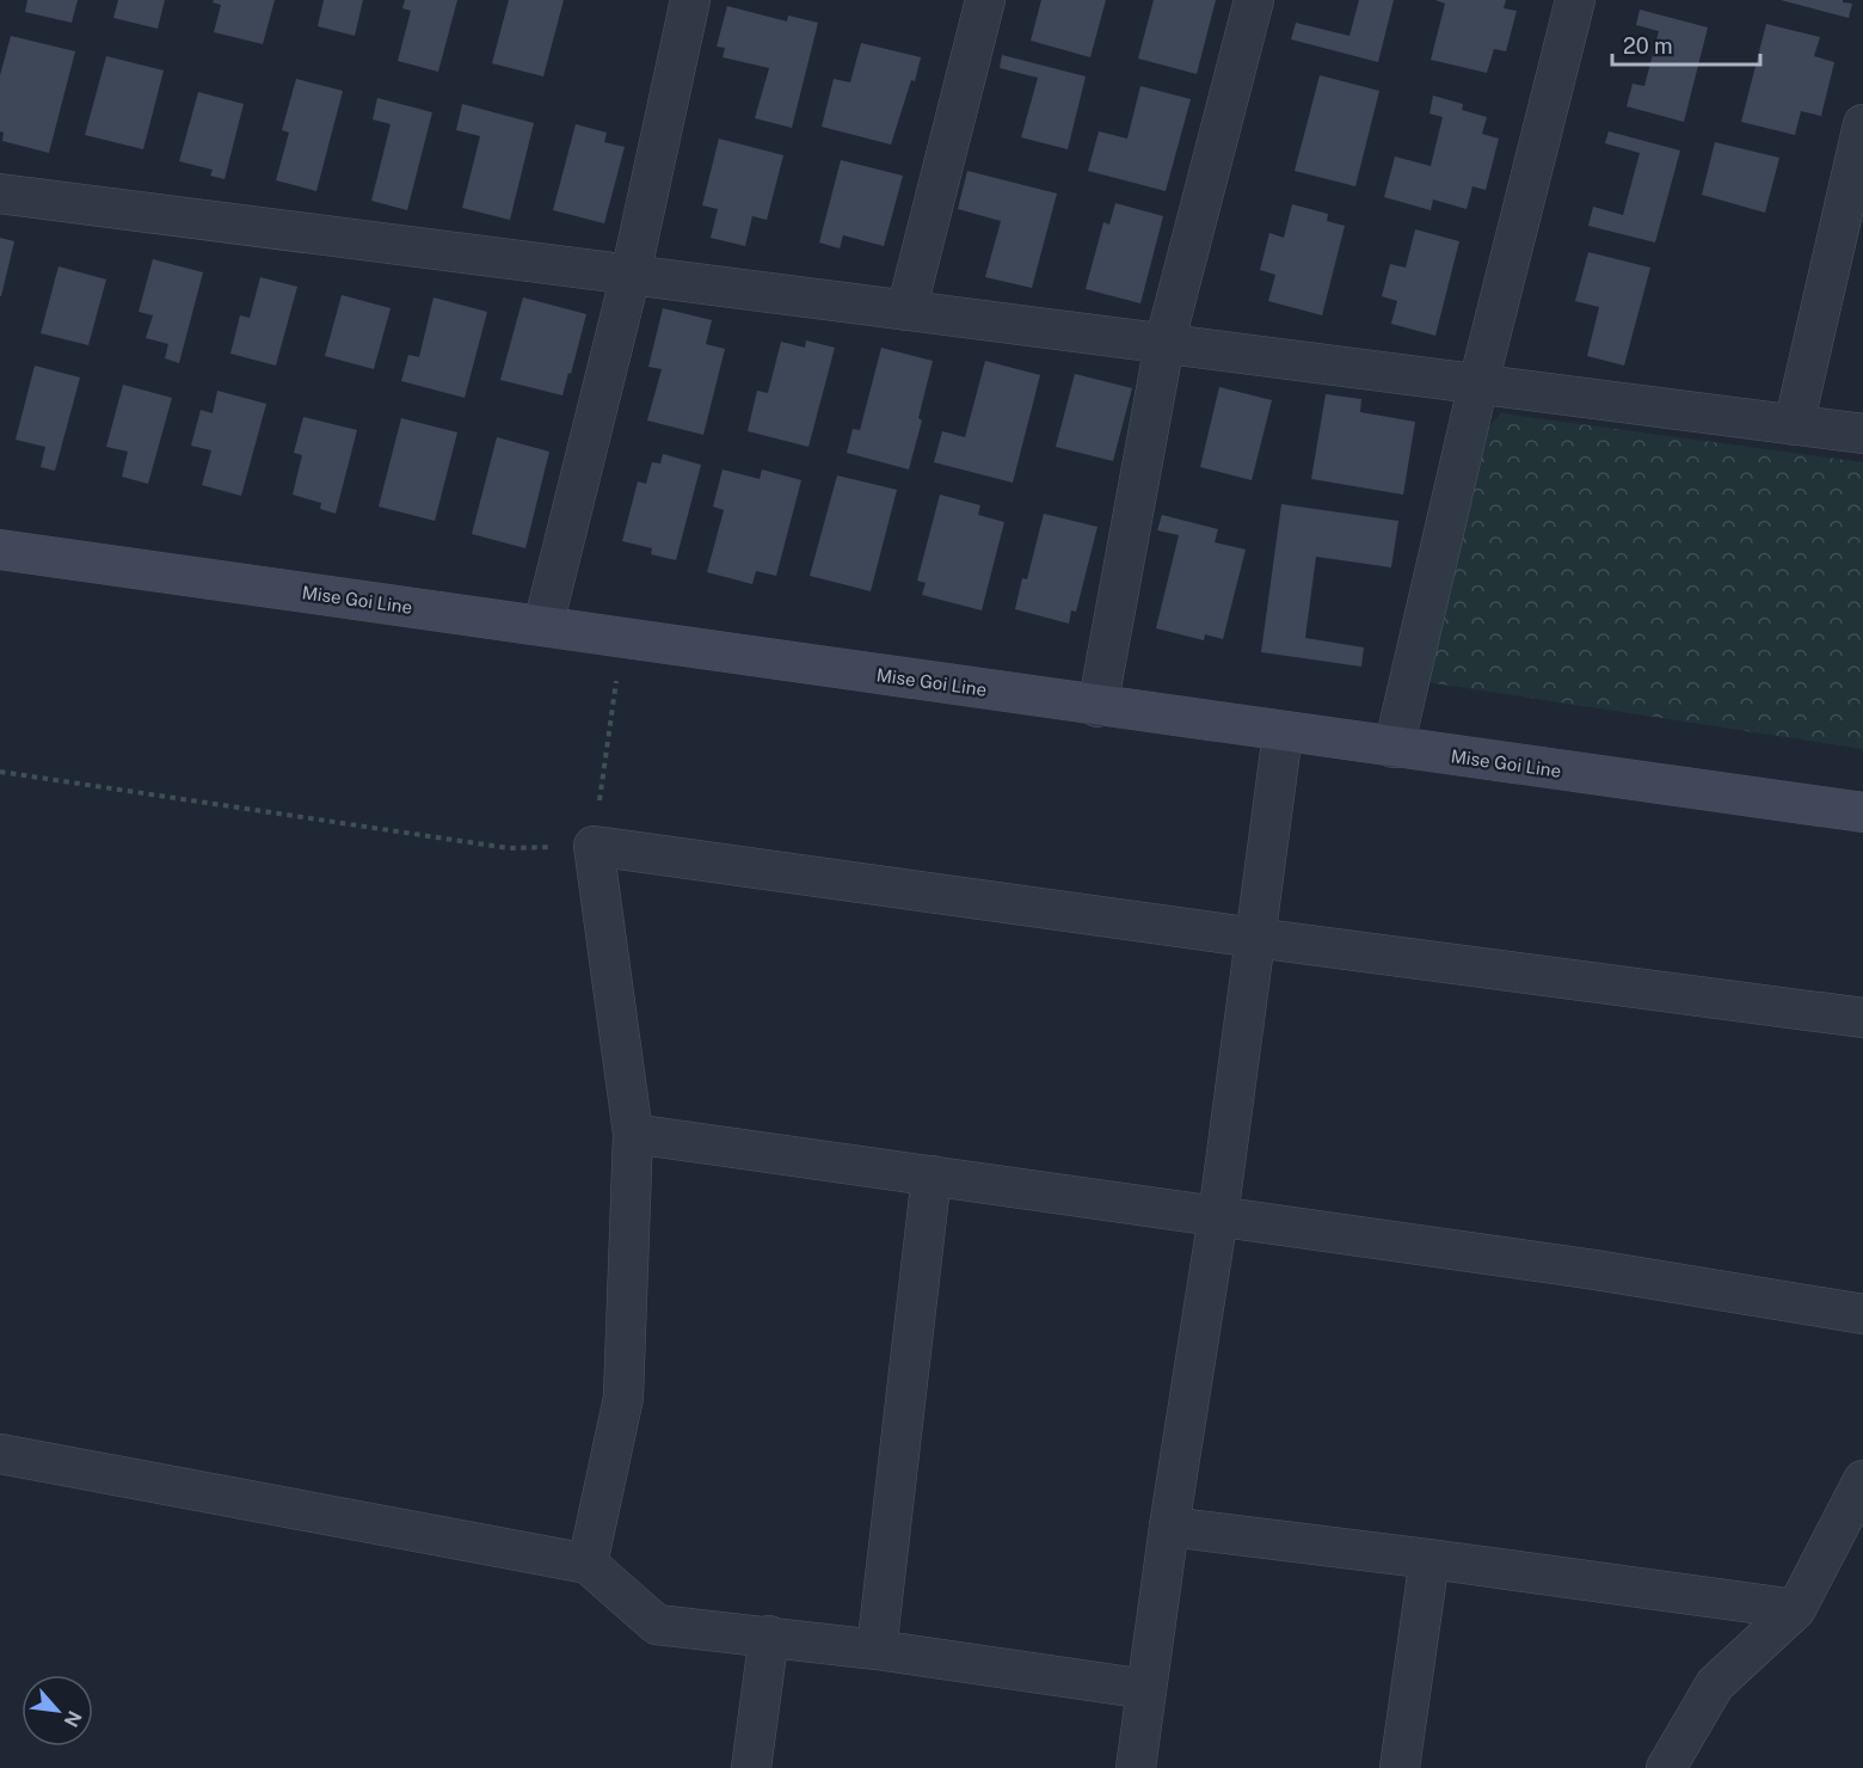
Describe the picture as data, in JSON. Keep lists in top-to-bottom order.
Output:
{
  "streets": {
    "main road": ["Mise Goi Line"]
  },
  "scale_bar": "20 m",
  "north": "bottom right"
}
